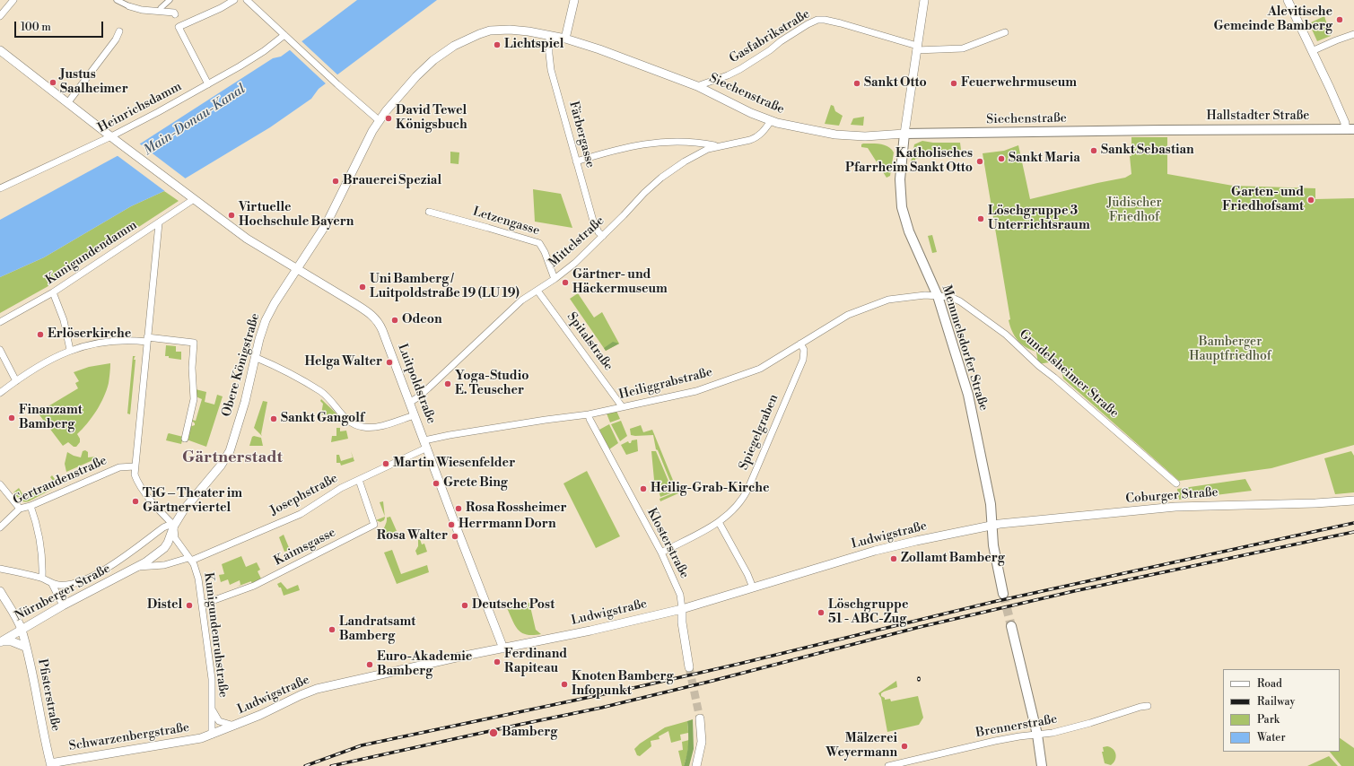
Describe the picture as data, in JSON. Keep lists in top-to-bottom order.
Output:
{
  "streets": {
    "main road": ["Siechenstraße", "Hallstadter Straße", "Memmelsdorfer Straße"],
    "street": [
      "Gasfabrikstraße",
      "Heinrichsdamm",
      "Färbergasse",
      "Letzengasse",
      "Mittelstraße",
      "Kunigundendamm",
      "Spitalstraße",
      "Obere Königstraße",
      "Gundelsheimer Straße",
      "Luitpoldstraße",
      "Heiliggrabstraße",
      "Spiegelgraben",
      "Gertraudenstraße",
      "Josephstraße",
      "Coburger Straße",
      "Ludwigstraße",
      "Klosterstraße",
      "Kaimsgasse",
      "Nürnberger Straße",
      "Kunigundenruhstraße",
      "Pfisterstraße",
      "Brennerstraße",
      "Schwarzenbergstraße"
    ]
  },
  "crossings": [
    ["Gasfabrikstraße", "Siechenstraße"],
    ["Siechenstraße", "Hallstadter Straße"],
    ["Siechenstraße", "Färbergasse"],
    ["Siechenstraße", "Mittelstraße"],
    ["Siechenstraße", "Memmelsdorfer Straße"],
    ["Siechenstraße", "Obere Königstraße"],
    ["Heinrichsdamm", "Luitpoldstraße"],
    ["Färbergasse", "Mittelstraße"],
    ["Letzengasse", "Mittelstraße"],
    ["Mittelstraße", "Spitalstraße"],
    ["Mittelstraße", "Luitpoldstraße"],
    ["Kunigundendamm", "Luitpoldstraße"],
    ["Spitalstraße", "Heiliggrabstraße"],
    ["Memmelsdorfer Straße", "Gundelsheimer Straße"],
    ["Memmelsdorfer Straße", "Heiliggrabstraße"],
    ["Memmelsdorfer Straße", "Coburger Straße"],
    ["Memmelsdorfer Straße", "Ludwigstraße"],
    ["Obere Königstraße", "Luitpoldstraße"],
    ["Obere Königstraße", "Nürnberger Straße"],
    ["Obere Königstraße", "Kunigundenruhstraße"],
    ["Gundelsheimer Straße", "Heiliggrabstraße"],
    ["Luitpoldstraße", "Heiliggrabstraße"],
    ["Luitpoldstraße", "Josephstraße"],
    ["Luitpoldstraße", "Ludwigstraße"],
    ["Heiliggrabstraße", "Spiegelgraben"],
    ["Heiliggrabstraße", "Josephstraße"],
    ["Heiliggrabstraße", "Klosterstraße"],
    ["Spiegelgraben", "Klosterstraße"],
    ["Josephstraße", "Kaimsgasse"],
    ["Josephstraße", "Nürnberger Straße"],
    ["Josephstraße", "Kunigundenruhstraße"],
    ["Coburger Straße", "Ludwigstraße"],
    ["Ludwigstraße", "Klosterstraße"],
    ["Ludwigstraße", "Kunigundenruhstraße"],
    ["Ludwigstraße", "Schwarzenbergstraße"],
    ["Kaimsgasse", "Kunigundenruhstraße"],
    ["Nürnberger Straße", "Kunigundenruhstraße"],
    ["Nürnberger Straße", "Pfisterstraße"],
    ["Kunigundenruhstraße", "Schwarzenbergstraße"],
    ["Pfisterstraße", "Schwarzenbergstraße"]
  ],
  "districts": ["Gärtnerstadt"],
  "water": ["Main-Donau-Kanal"],
  "parks": ["Jüdischer Friedhof", "Bamberger Hauptfriedhof"],
  "places": [
    "Alevitische Gemeinde Bamberg",
    "Lichtspiel",
    "Justus Saalheimer",
    "Sankt Otto",
    "Feuerwehrmuseum",
    "David Tewel Königsbuch",
    "Sankt Sebastian",
    "Sankt Maria",
    "Katholisches Pfarrheim Sankt Otto",
    "Brauerei Spezial",
    "Garten- und Friedhofsamt",
    "Virtuelle Hochschule Bayern",
    "Löschgruppe 3 Unterrichtsraum",
    "Gärtner- und Häckermuseum",
    "Uni Bamberg / Luitpoldstraße 19 (LU 19)",
    "Odeon",
    "Erlöserkirche",
    "Helga Walter",
    "Yoga-Studio E. Teuscher",
    "Finanzamt Bamberg",
    "Sankt Gangolf",
    "Martin Wiesenfelder",
    "Grete Bing",
    "Heilig-Grab-Kirche",
    "TiG – Theater im Gärtnerviertel",
    "Rosa Rossheimer",
    "Herrmann Dorn",
    "Rosa Walter",
    "Zollamt Bamberg",
    "Distel",
    "Deutsche Post",
    "Löschgruppe 51 - ABC-Zug",
    "Landratsamt Bamberg",
    "Ferdinand Rapiteau",
    "Euro-Akademie Bamberg",
    "Knoten Bamberg Infopunkt",
    "Bamberg",
    "Mälzerei Weyermann"
  ],
  "legend": [
    "Road",
    "Railway",
    "Park",
    "Water"
  ],
  "scale_bar": "100 m"
}
